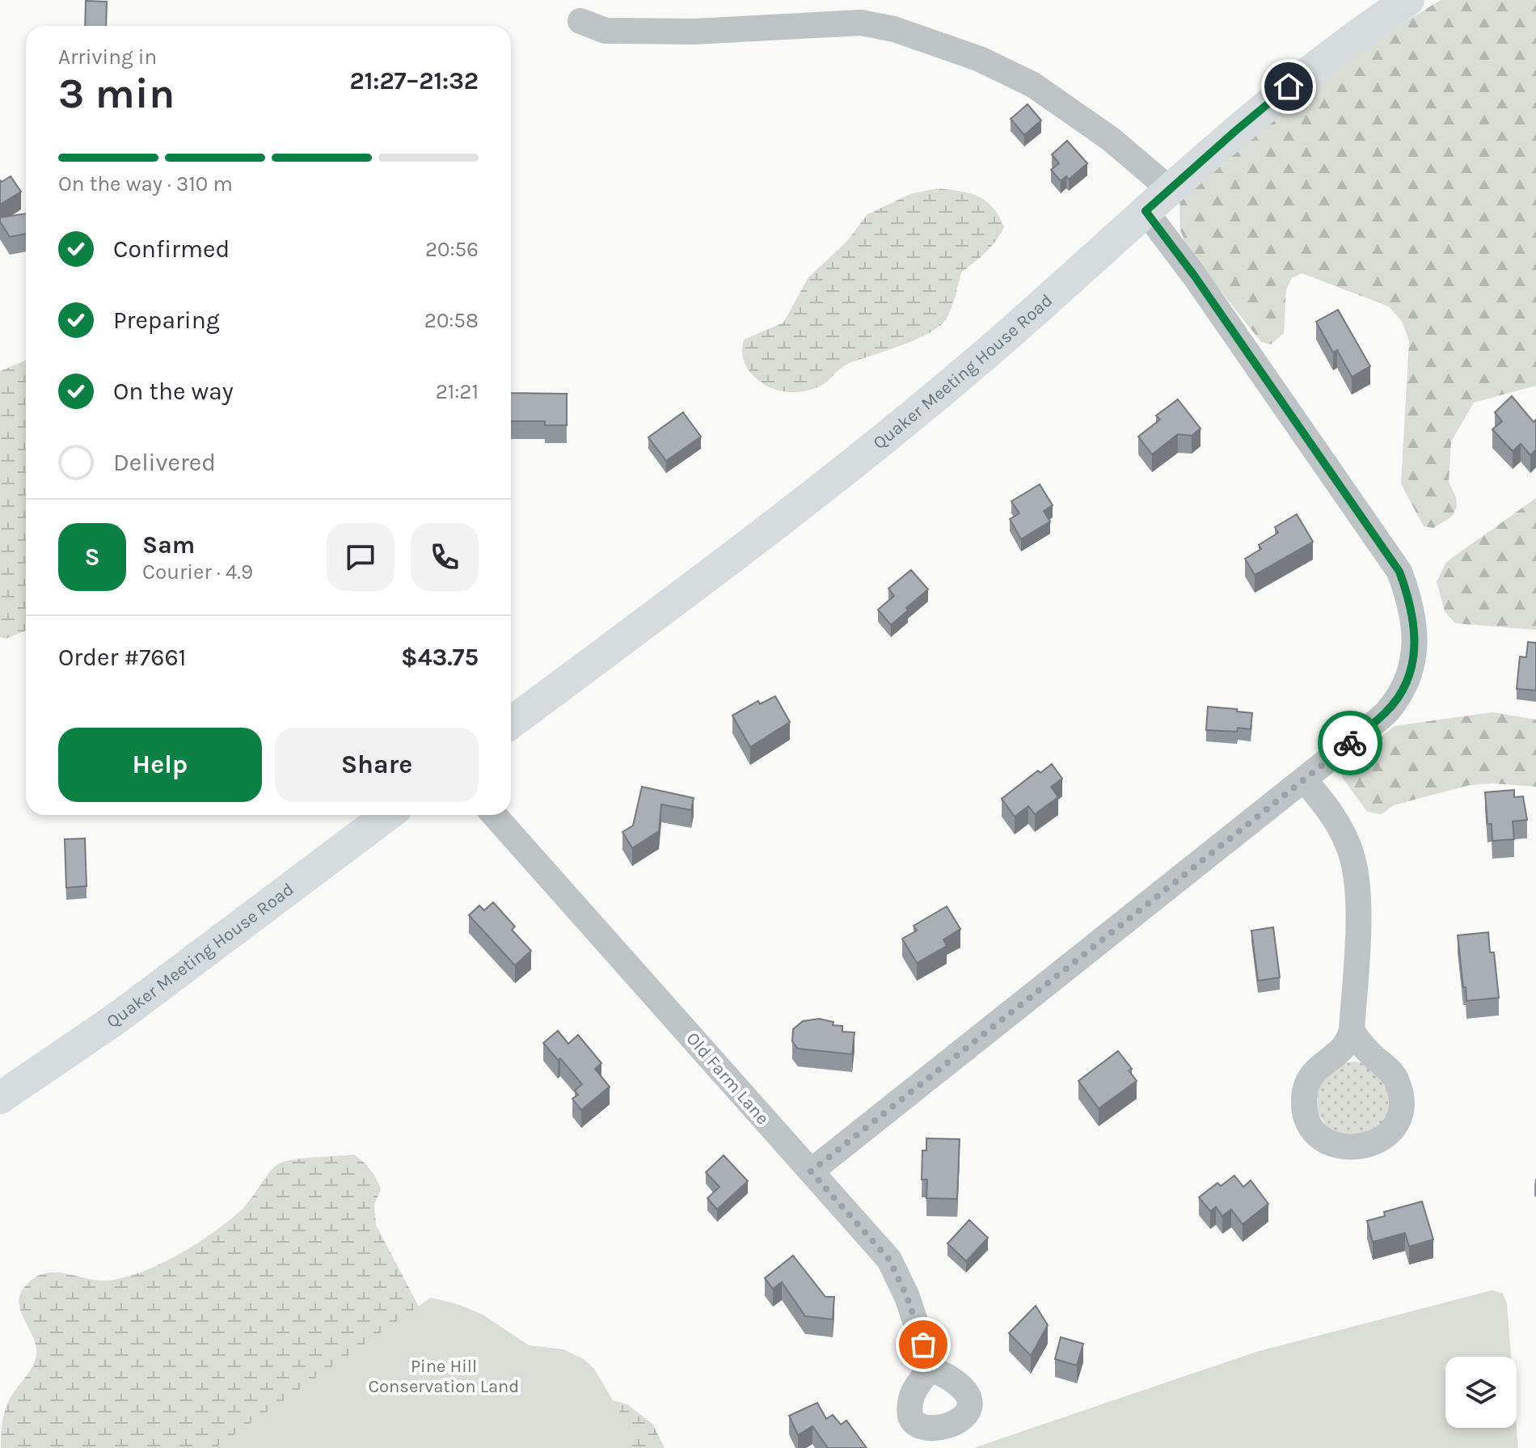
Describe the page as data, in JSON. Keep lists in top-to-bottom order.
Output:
{
  "streets": {
    "main road": ["Quaker Meeting House Road"],
    "street": ["Old Farm Lane"]
  },
  "parks": ["Pine Hill Conservation Land"],
  "page": {
    "heading": ["3 min", "Arriving in", "21:27–21:32"],
    "panel": [
      "Sam",
      "Courier · 4.9",
      "Order #7661",
      "$43.75"
    ],
    "bar": "On the way · 310 m",
    "list": [
      ["Confirmed", "20:56"],
      ["Preparing", "20:58"],
      ["On the way", "21:21"],
      "Delivered"
    ],
    "round": "S",
    "buttons": ["Help", "Share"]
  }
}
